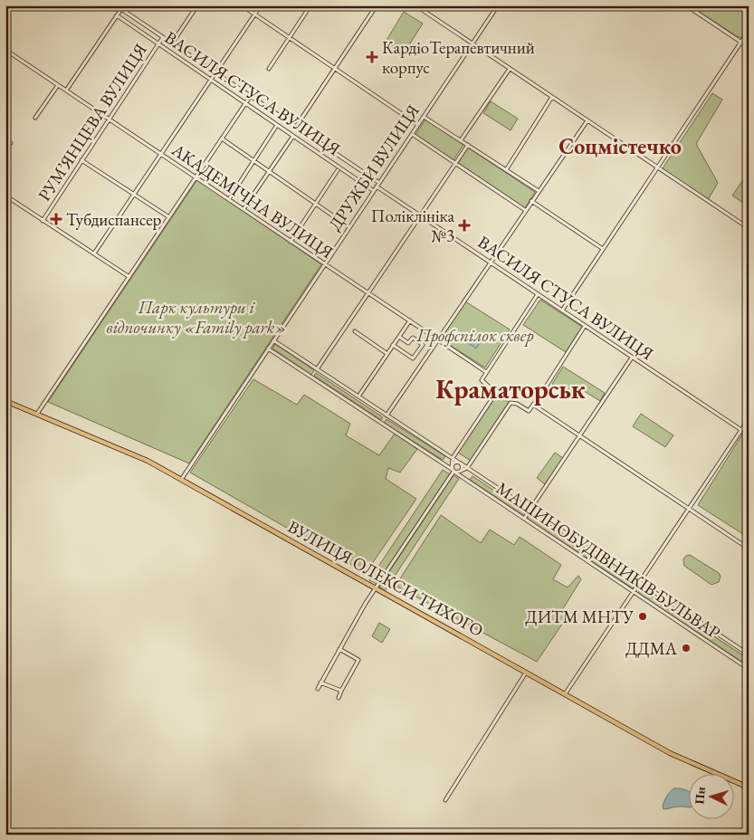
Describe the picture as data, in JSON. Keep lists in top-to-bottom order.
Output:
{
  "streets": {
    "main road": ["ВУЛИЦЯ ОЛЕКСИ ТИХОГО"],
    "street": [
      "ВАСИЛЯ СТУСА ВУЛИЦЯ",
      "РУМ’ЯНЦЕВА ВУЛИЦЯ",
      "ДРУЖБИ ВУЛИЦЯ",
      "АКАДЕМІЧНА ВУЛИЦЯ",
      "МАШИНОБУДІВНИКІВ БУЛЬВАР"
    ]
  },
  "crossings": [
    ["ВАСИЛЯ СТУСА ВУЛИЦЯ", "РУМ’ЯНЦЕВА ВУЛИЦЯ"],
    ["ВАСИЛЯ СТУСА ВУЛИЦЯ", "ДРУЖБИ ВУЛИЦЯ"],
    ["РУМ’ЯНЦЕВА ВУЛИЦЯ", "АКАДЕМІЧНА ВУЛИЦЯ"],
    ["ДРУЖБИ ВУЛИЦЯ", "АКАДЕМІЧНА ВУЛИЦЯ"],
    ["ДРУЖБИ ВУЛИЦЯ", "МАШИНОБУДІВНИКІВ БУЛЬВАР"],
    ["ДРУЖБИ ВУЛИЦЯ", "ВУЛИЦЯ ОЛЕКСИ ТИХОГО"]
  ],
  "districts": ["Соцмістечко", "Краматорськ"],
  "parks": ["Парк культури і відпочинку «Family park»", "Профспілок сквер"],
  "places": {
    "health": ["КардіоТерапевтичний корпус", "Тубдиспансер", "Поліклініка №3"],
    "other": ["ДИТМ МНТУ", "ДДМА"]
  },
  "north": "left"
}
